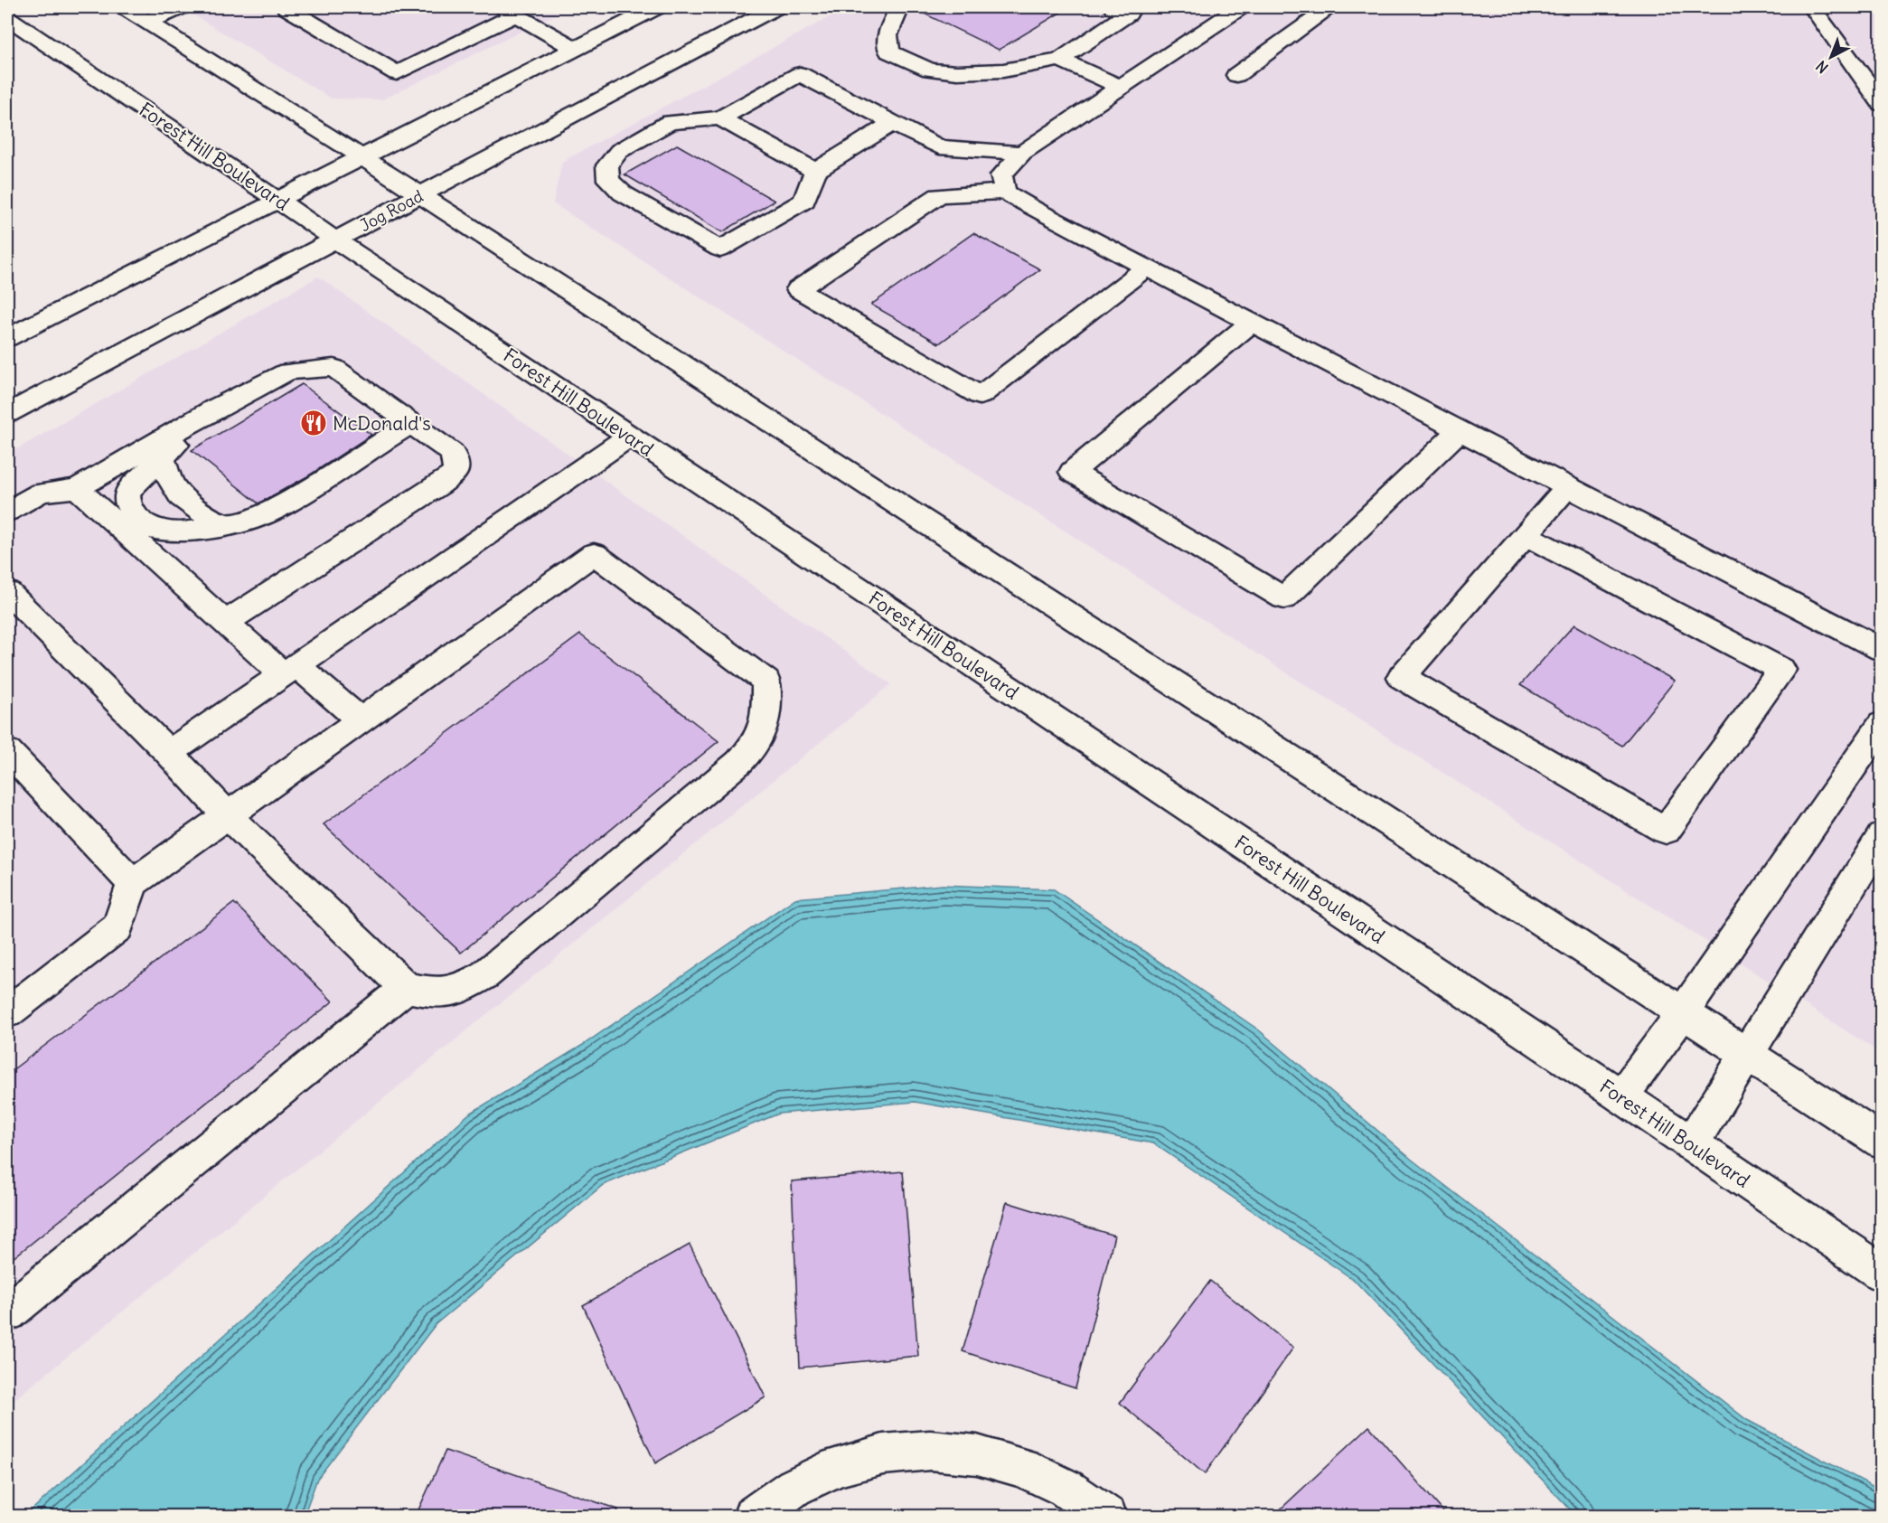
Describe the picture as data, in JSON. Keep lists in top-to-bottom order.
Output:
{
  "streets": {
    "main road": ["Forest Hill Boulevard", "Jog Road"]
  },
  "crossings": [
    ["Forest Hill Boulevard", "Jog Road"]
  ],
  "places": {
    "restaurant": ["McDonald's"]
  },
  "north": "bottom left"
}
